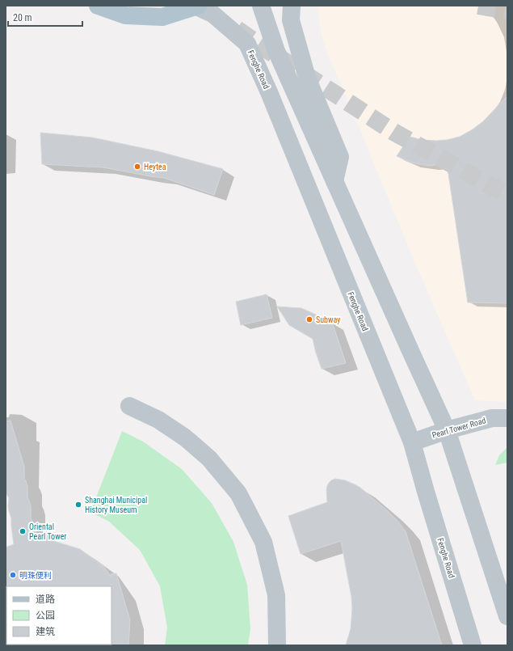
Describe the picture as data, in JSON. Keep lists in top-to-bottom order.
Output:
{
  "streets": {
    "street": ["Fenghe Road", "Pearl Tower Road"]
  },
  "crossings": [
    ["Fenghe Road", "Pearl Tower Road"]
  ],
  "places": [
    "Heytea",
    "Subway",
    "Shanghai Municipal History Museum",
    "Oriental Pearl Tower",
    "明珠便利"
  ],
  "legend": ["道路", "公园", "建筑"],
  "scale_bar": "20 m"
}
